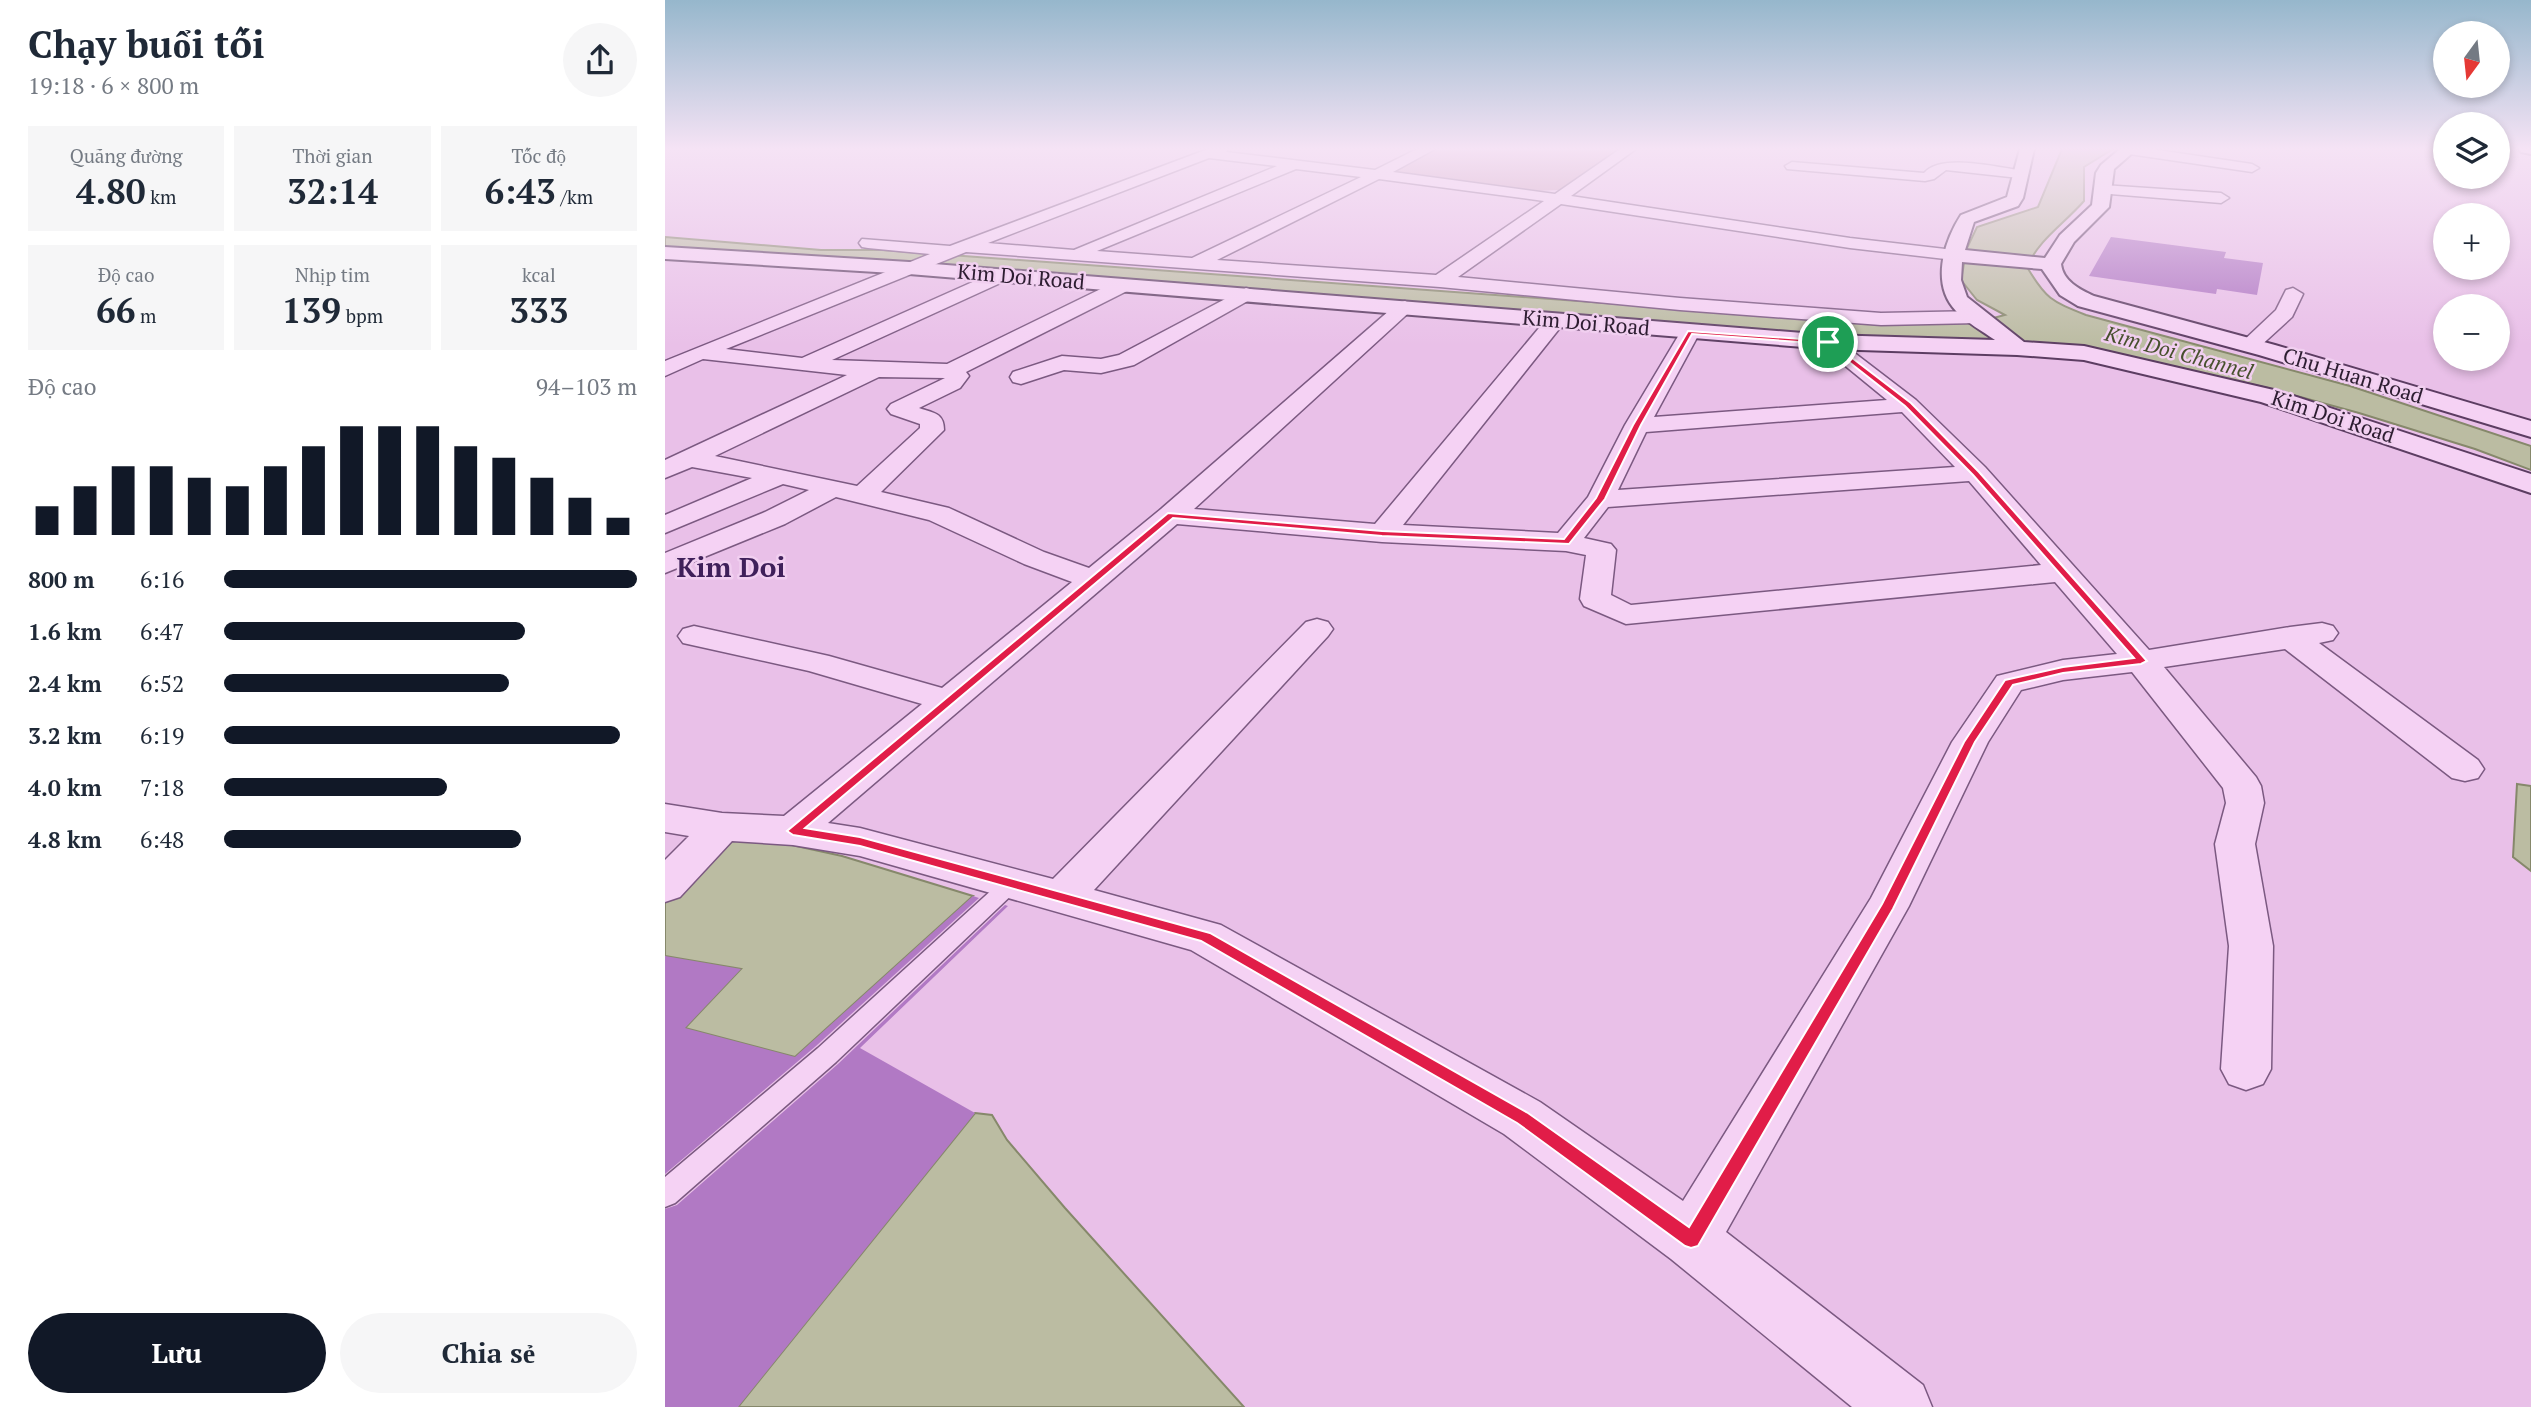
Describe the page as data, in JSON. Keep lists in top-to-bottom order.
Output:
{
  "streets": {
    "street": ["Kim Doi Road", "Chu Huan Road"]
  },
  "districts": ["Kim Doi"],
  "water": ["Kim Doi Channel"],
  "north": "bottom",
  "page": {
    "heading": ["Chạy buổi tối", "19:18 · 6 × 800 m"],
    "map_buttons": ["+", "−"],
    "stats": [
      ["Quãng đường", "4.80 km"],
      ["Thời gian", "32:14"],
      ["Tốc độ", "6:43 /km"],
      ["Độ cao", "66 m"],
      ["Nhịp tim", "139 bpm"],
      ["kcal", "333"]
    ],
    "chart": ["Độ cao", "94–103 m"],
    "list": [
      {
        "name": "800 m",
        "note": "6:16"
      },
      {
        "name": "1.6 km",
        "note": "6:47"
      },
      {
        "name": "2.4 km",
        "note": "6:52"
      },
      {
        "name": "3.2 km",
        "note": "6:19"
      },
      {
        "name": "4.0 km",
        "note": "7:18"
      },
      {
        "name": "4.8 km",
        "note": "6:48"
      }
    ],
    "buttons": ["Lưu", "Chia sẻ"]
  }
}
